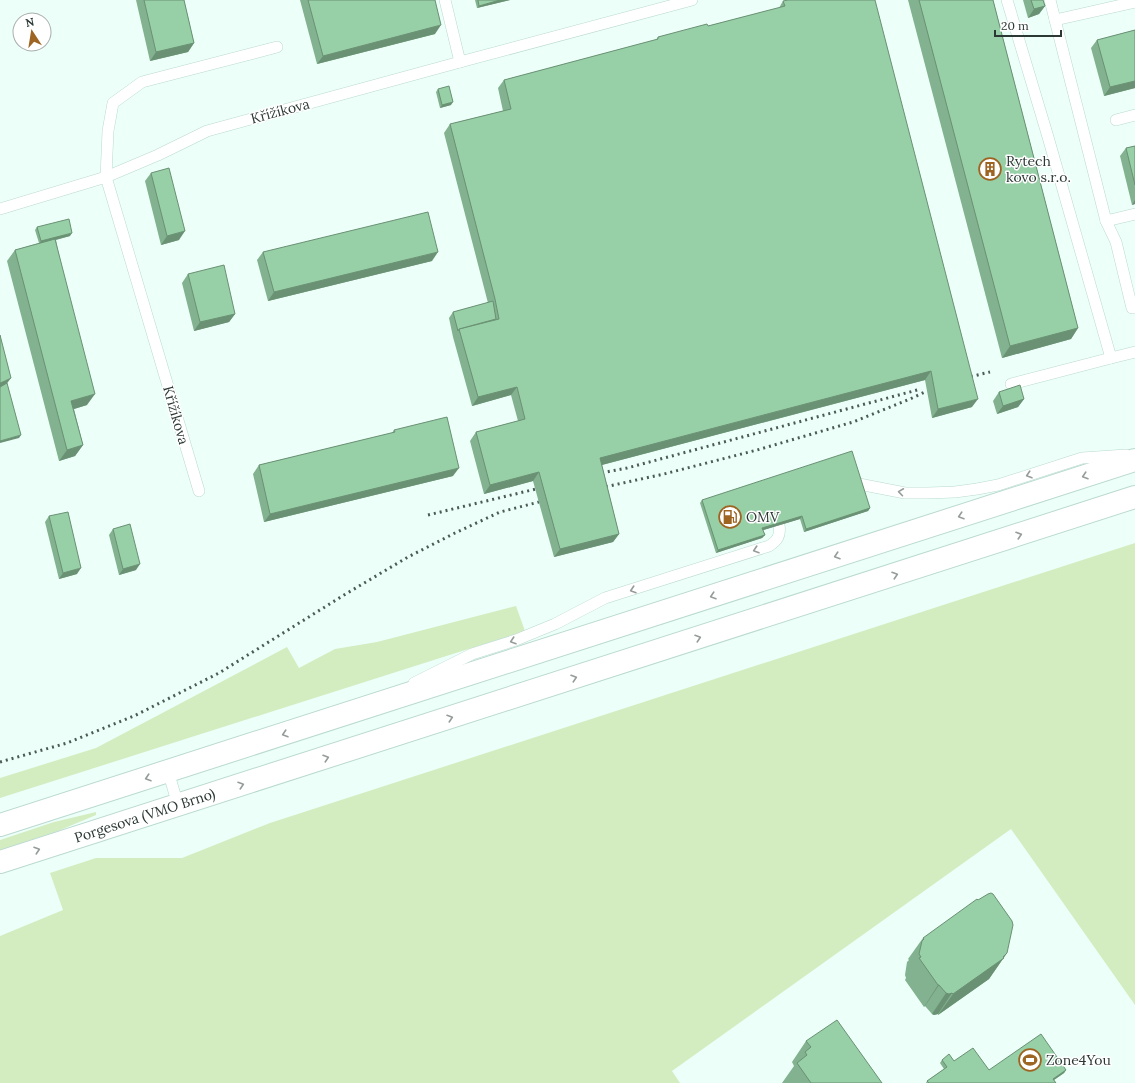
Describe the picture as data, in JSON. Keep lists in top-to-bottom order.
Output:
{
  "streets": {
    "highway": ["Porgesova (VMO Brno)"],
    "lane": ["Křížíkova"]
  },
  "places": {
    "building": ["Rytech kovo s.r.o."],
    "fuel station": ["OMV"],
    "sports": ["Zone4You"]
  },
  "scale_bar": "20 m",
  "north": "top"
}
